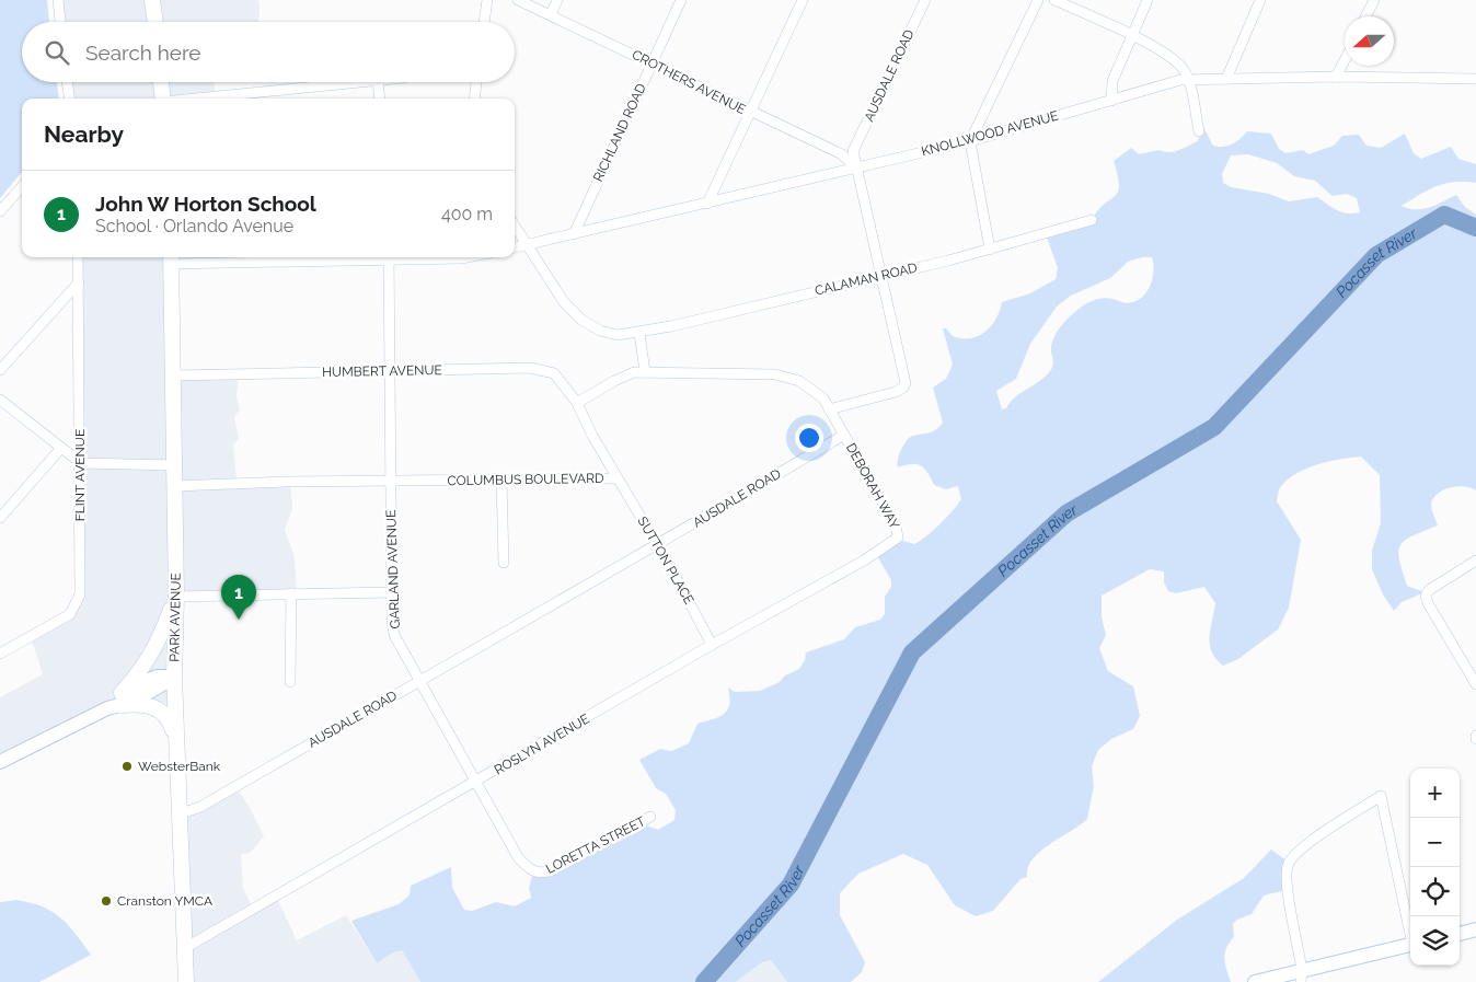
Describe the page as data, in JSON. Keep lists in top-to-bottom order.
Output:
{
  "streets": {
    "main road": ["PARK AVENUE"],
    "street": [
      "AUSDALE ROAD",
      "CROTHERS AVENUE",
      "RICHLAND ROAD",
      "KNOLLWOOD AVENUE",
      "CALAMAN ROAD",
      "HUMBERT AVENUE",
      "FLINT AVENUE",
      "COLUMBUS BOULEVARD",
      "DEBORAH WAY",
      "SUTTON PLACE",
      "GARLAND AVENUE",
      "ROSLYN AVENUE",
      "LORETTA STREET"
    ]
  },
  "crossings": [
    ["AUSDALE ROAD", "CROTHERS AVENUE"],
    ["AUSDALE ROAD", "KNOLLWOOD AVENUE"],
    ["AUSDALE ROAD", "CALAMAN ROAD"],
    ["AUSDALE ROAD", "DEBORAH WAY"],
    ["AUSDALE ROAD", "SUTTON PLACE"],
    ["AUSDALE ROAD", "GARLAND AVENUE"],
    ["AUSDALE ROAD", "PARK AVENUE"],
    ["CROTHERS AVENUE", "RICHLAND ROAD"],
    ["CROTHERS AVENUE", "KNOLLWOOD AVENUE"],
    ["RICHLAND ROAD", "KNOLLWOOD AVENUE"],
    ["KNOLLWOOD AVENUE", "CALAMAN ROAD"],
    ["HUMBERT AVENUE", "COLUMBUS BOULEVARD"],
    ["HUMBERT AVENUE", "GARLAND AVENUE"],
    ["HUMBERT AVENUE", "PARK AVENUE"],
    ["COLUMBUS BOULEVARD", "SUTTON PLACE"],
    ["COLUMBUS BOULEVARD", "GARLAND AVENUE"],
    ["COLUMBUS BOULEVARD", "PARK AVENUE"],
    ["DEBORAH WAY", "ROSLYN AVENUE"],
    ["SUTTON PLACE", "ROSLYN AVENUE"],
    ["GARLAND AVENUE", "ROSLYN AVENUE"],
    ["GARLAND AVENUE", "LORETTA STREET"],
    ["PARK AVENUE", "ROSLYN AVENUE"]
  ],
  "water": ["Pocasset River"],
  "places": ["WebsterBank", "Cranston YMCA"],
  "north": "left",
  "page": {
    "search": "Search here",
    "heading": "Nearby",
    "list": [
      {
        "mark": "1",
        "name": "John W Horton School",
        "note": "School · Orlando Avenue",
        "value": "400 m"
      }
    ],
    "pins": "1",
    "map_buttons": ["+", "−"]
  }
}
